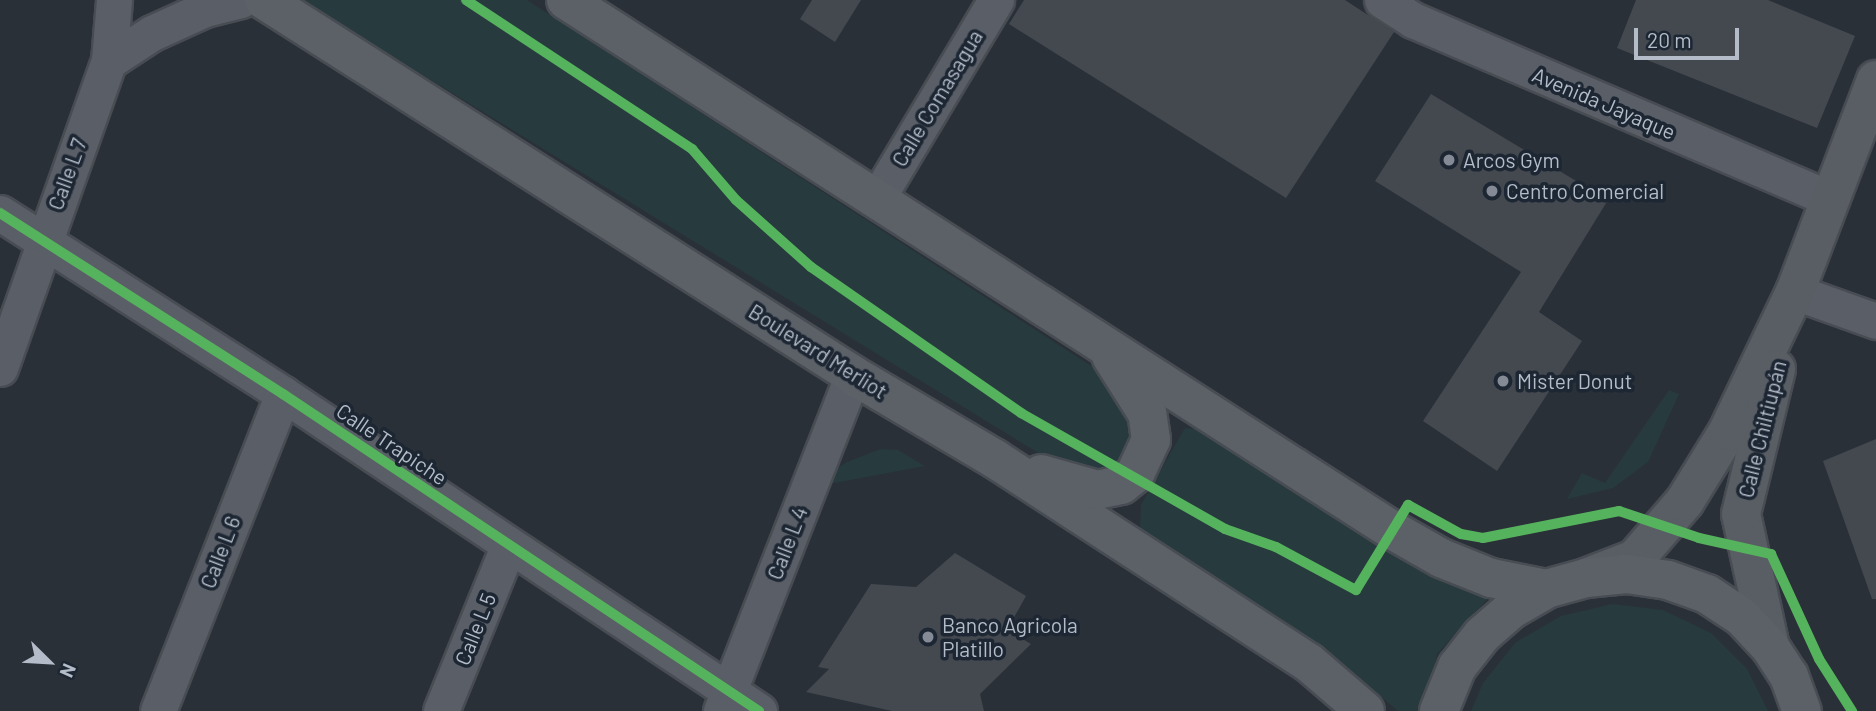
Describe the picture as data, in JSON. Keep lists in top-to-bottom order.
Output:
{
  "streets": {
    "main road": ["Boulevard Merliot", "Calle Chiltiupán"],
    "street": [
      "Calle Comasagua",
      "Avenida Jayaque",
      "Calle L 7",
      "Calle Trapiche",
      "Calle L 4",
      "Calle L 6",
      "Calle L 5"
    ]
  },
  "crossings": [
    ["Avenida Jayaque", "Calle Chiltiupán"],
    ["Calle L 7", "Calle Trapiche"],
    ["Boulevard Merliot", "Calle L 4"],
    ["Calle Trapiche", "Calle L 4"],
    ["Calle Trapiche", "Calle L 6"],
    ["Calle Trapiche", "Calle L 5"]
  ],
  "places": [
    "Arcos Gym",
    "Centro Comercial",
    "Mister Donut",
    "Banco Agricola Platillo"
  ],
  "scale_bar": "20 m",
  "north": "bottom right"
}
